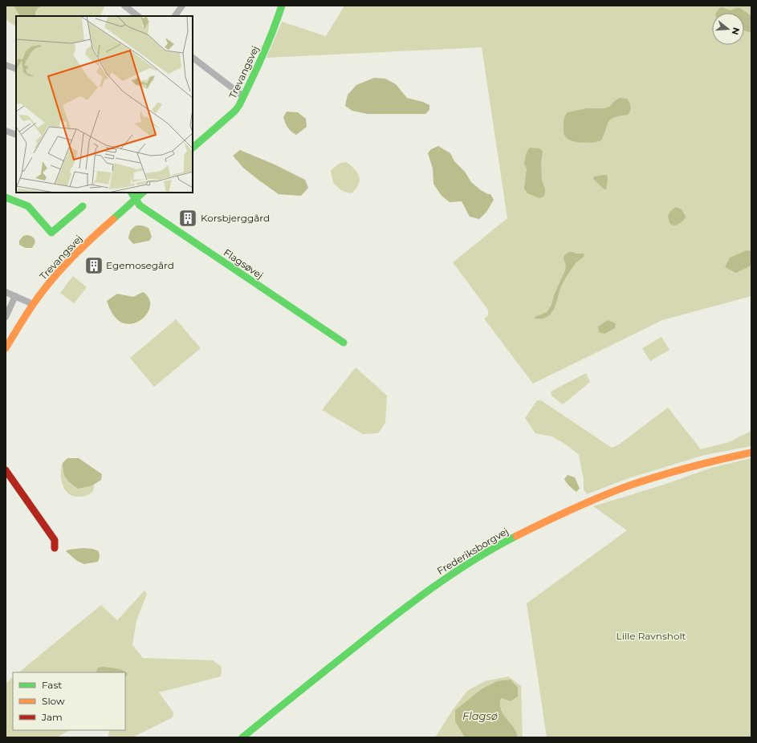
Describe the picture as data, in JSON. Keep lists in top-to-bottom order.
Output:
{
  "streets": {
    "street": ["Trevangsvej", "Flagsøvej", "Frederiksborgvej"]
  },
  "crossings": [
    ["Trevangsvej", "Flagsøvej"]
  ],
  "water": ["Flagsø"],
  "parks": ["Lille Ravnsholt"],
  "places": {
    "building": ["Korsbjerggård", "Egemosegård"]
  },
  "legend": ["Fast", "Slow", "Jam"],
  "north": "right"
}
